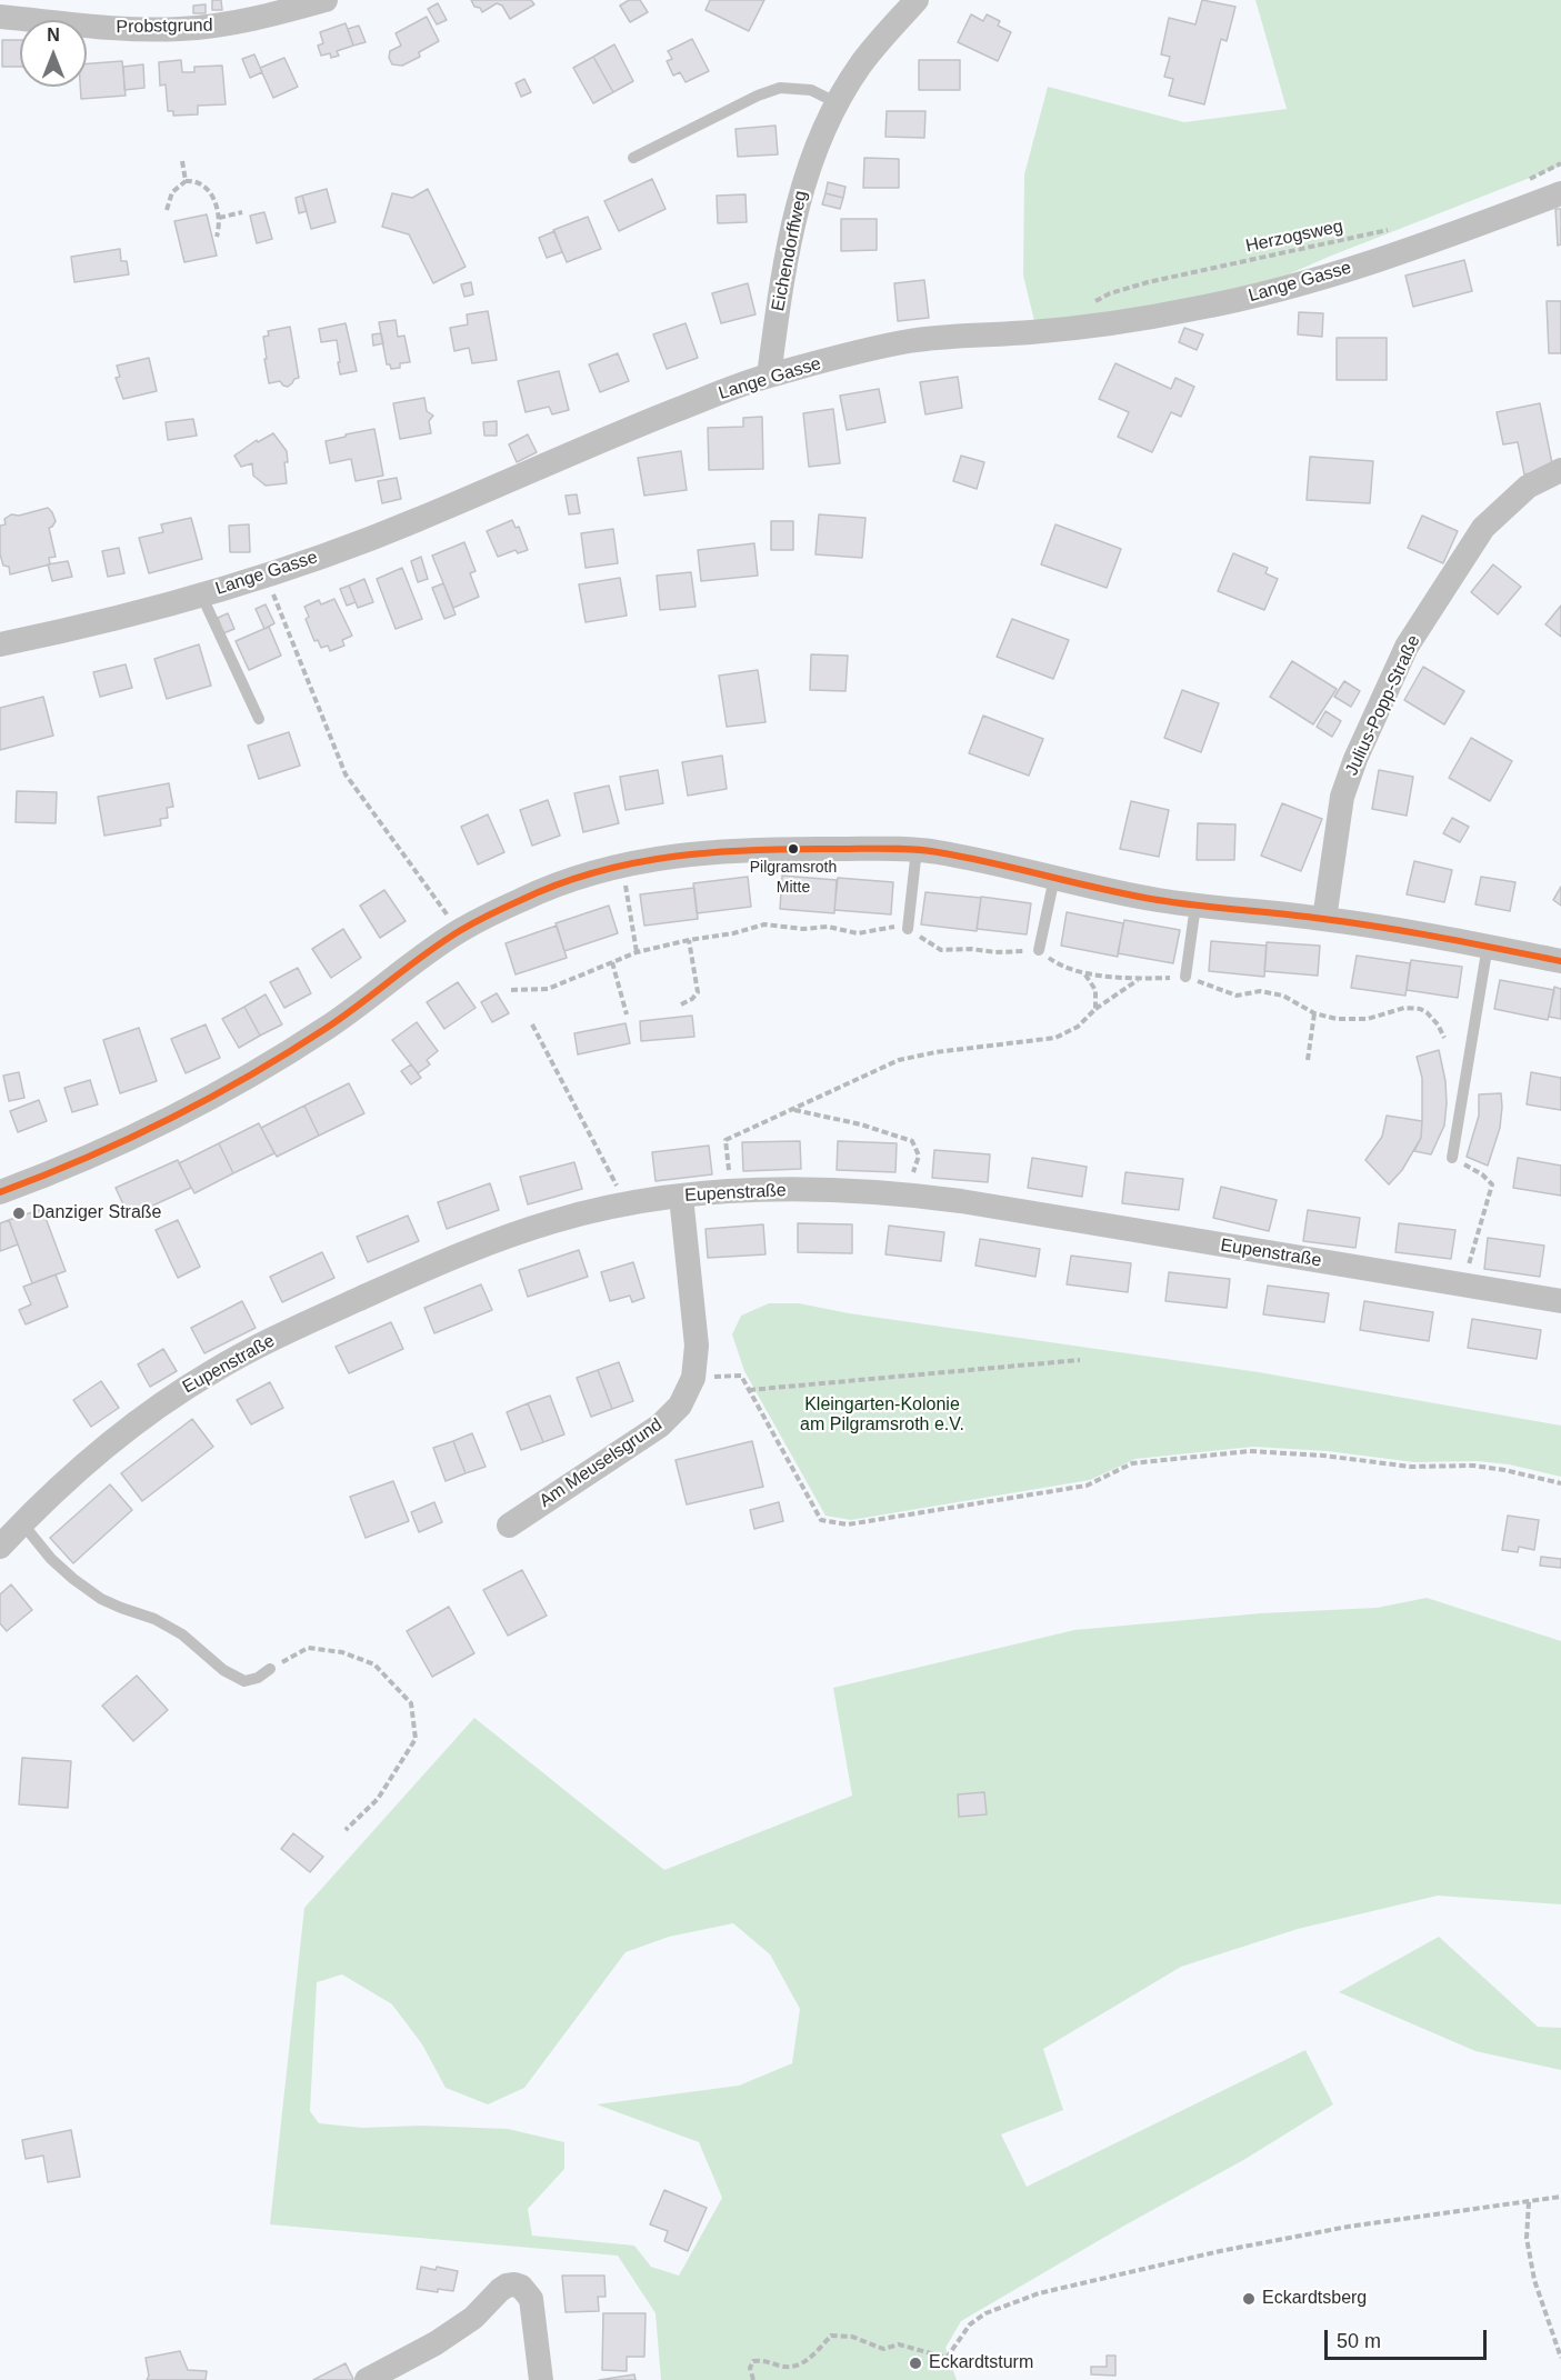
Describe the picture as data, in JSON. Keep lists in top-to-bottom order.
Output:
{
  "streets": {
    "street": [
      "Probstgrund",
      "Eichendorffweg",
      "Lange Gasse",
      "Julius-Popp-Straße",
      "Eupenstraße",
      "Am Meuselsgrund"
    ],
    "path": ["Herzogsweg"]
  },
  "crossings": [
    ["Eichendorffweg", "Lange Gasse"],
    ["Eupenstraße", "Am Meuselsgrund"]
  ],
  "parks": ["Kleingarten-Kolonie am Pilgramsroth e.V."],
  "places": [
    "Pilgramsroth Mitte",
    "Danziger Straße",
    "Eckardtsberg",
    "Eckardtsturm"
  ],
  "scale_bar": "50 m",
  "north": "top"
}
